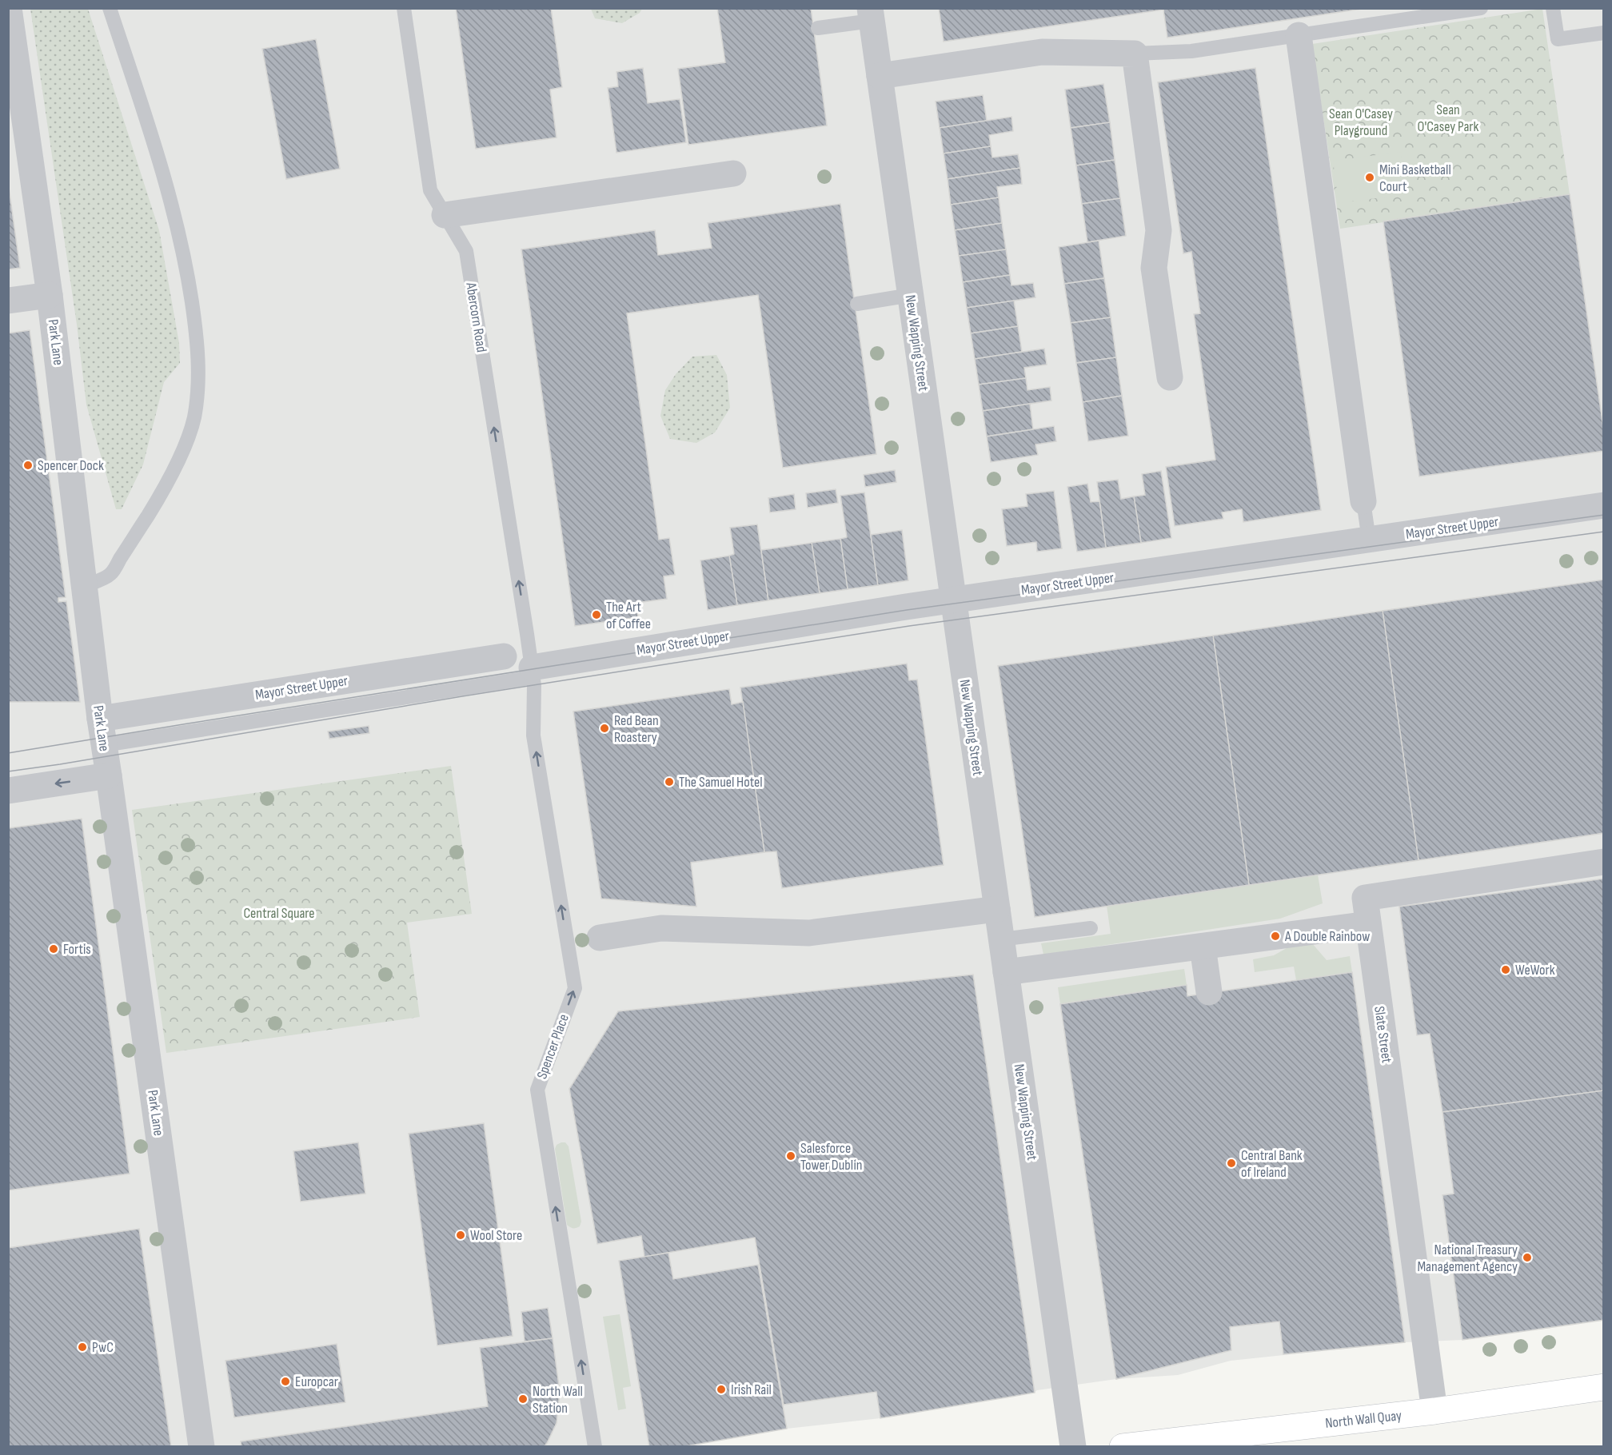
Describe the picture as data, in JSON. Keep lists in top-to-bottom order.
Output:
{
  "streets": {
    "main road": ["North Wall Quay"],
    "street": [
      "Park Lane",
      "New Wapping Street",
      "Mayor Street Upper",
      "Slate Street"
    ],
    "lane": ["Abercorn Road", "Spencer Place"]
  },
  "crossings": [
    ["Abercorn Road", "Mayor Street Upper"],
    ["Abercorn Road", "Spencer Place"],
    ["Park Lane", "Mayor Street Upper"],
    ["New Wapping Street", "Mayor Street Upper"],
    ["Mayor Street Upper", "Spencer Place"],
    ["Slate Street", "North Wall Quay"]
  ],
  "one_way": ["Abercorn Road", "Spencer Place"],
  "parks": ["Sean O'Casey Park", "Sean O'Casey Playground", "Central Square"],
  "places": [
    "Mini Basketball Court",
    "Spencer Dock",
    "The Art of Coffee",
    "Red Bean Roastery",
    "The Samuel Hotel",
    "A Double Rainbow",
    "Fortis",
    "WeWork",
    "Salesforce Tower Dublin",
    "Central Bank of Ireland",
    "Wool Store",
    "National Treasury Management Agency",
    "PwC",
    "Europcar",
    "Irish Rail",
    "North Wall Station"
  ]
}
